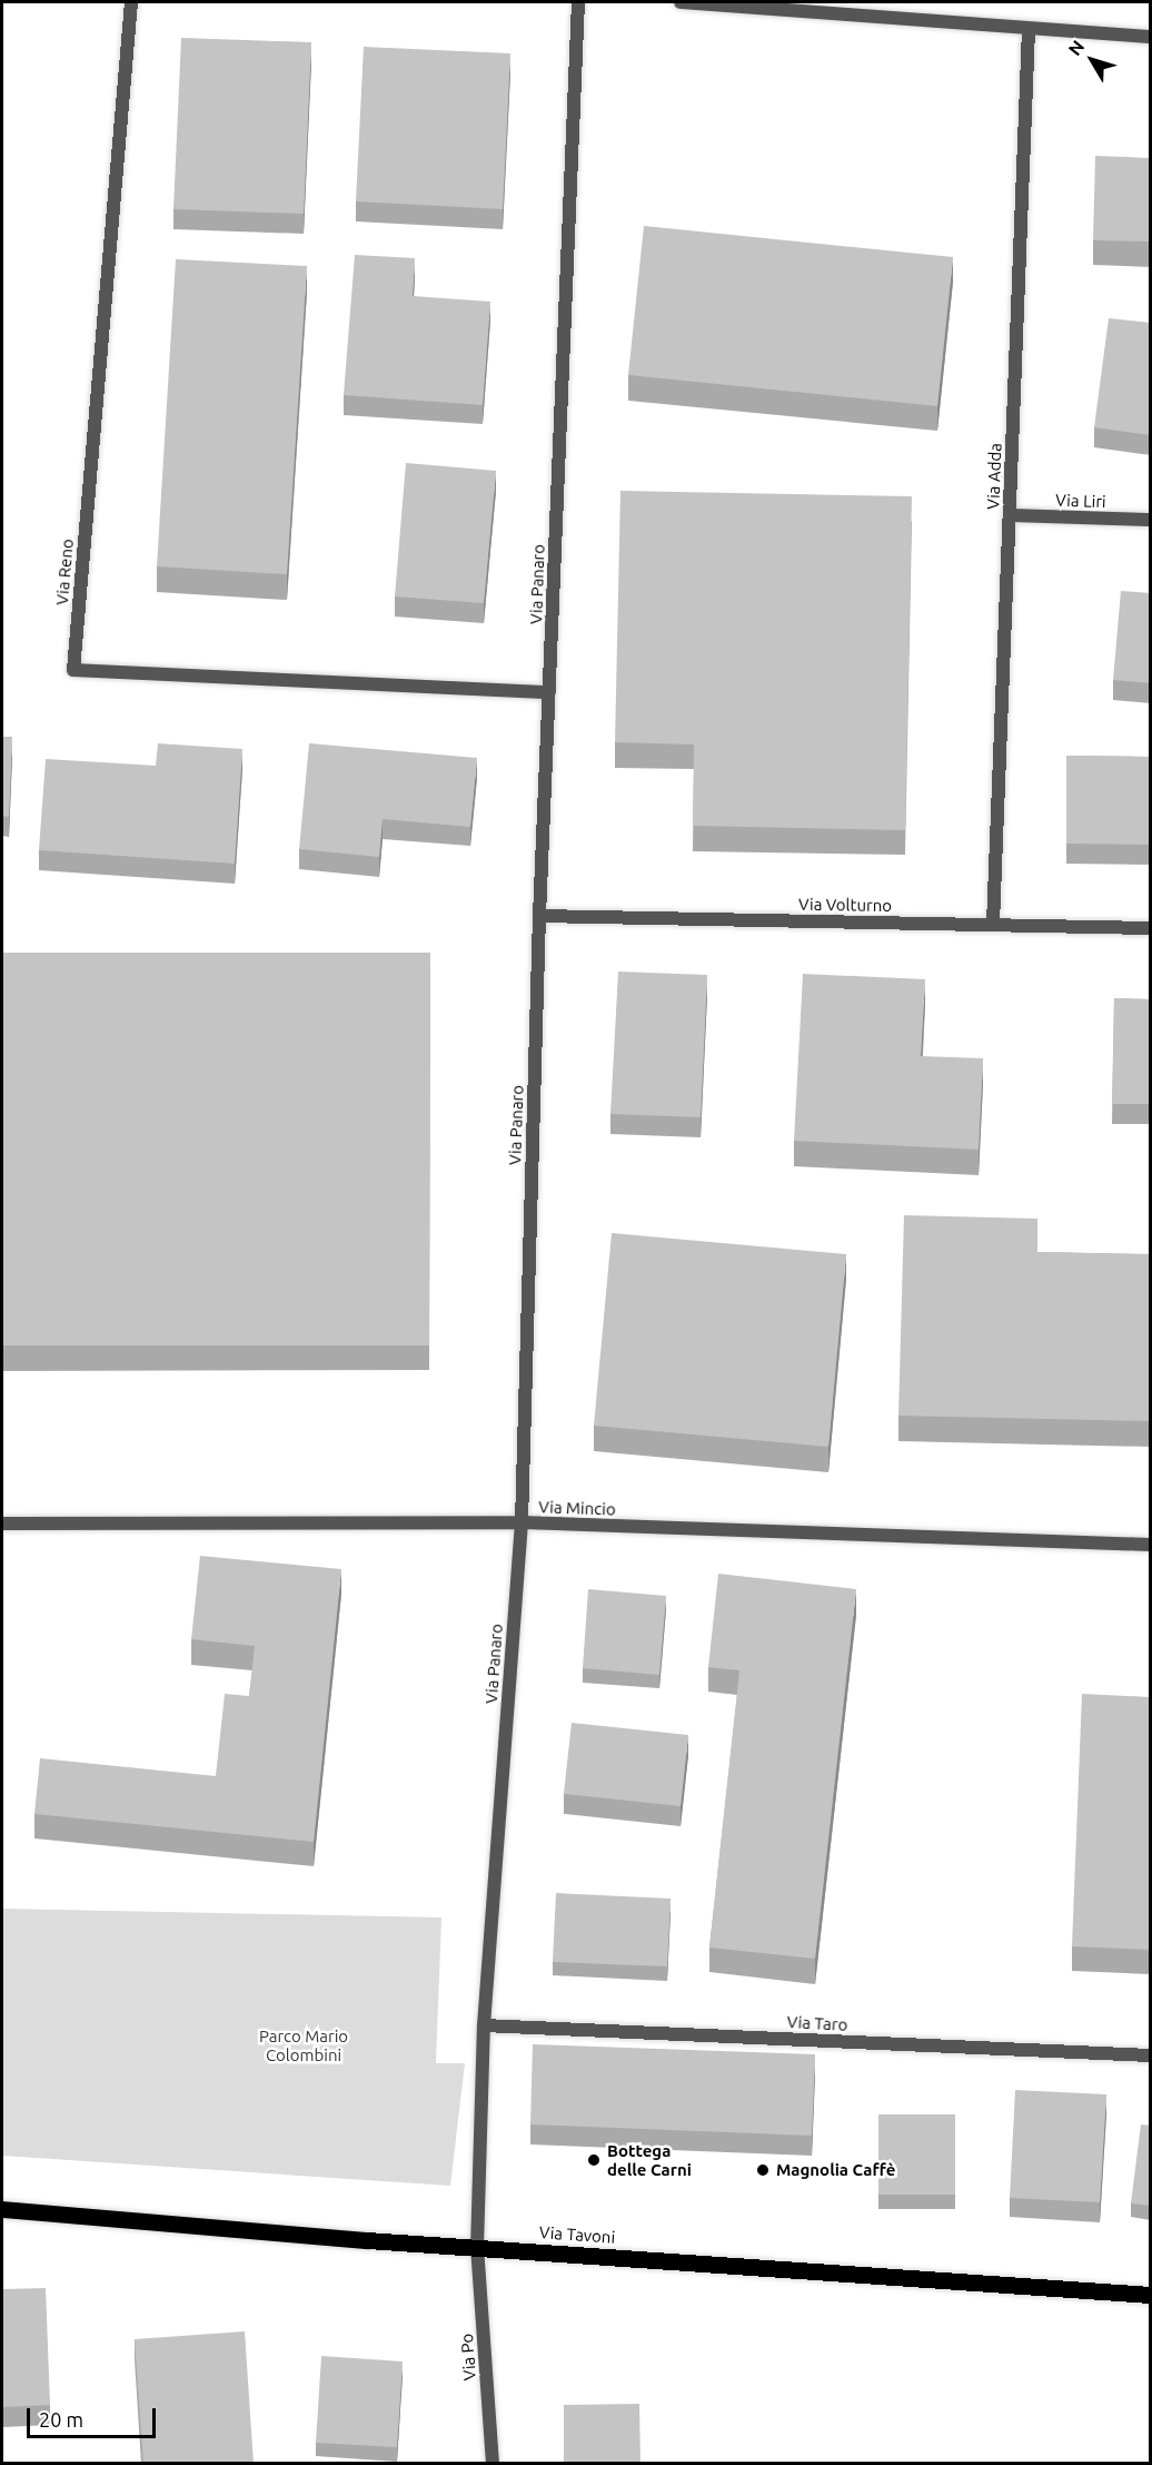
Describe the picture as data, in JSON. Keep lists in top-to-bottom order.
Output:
{
  "streets": {
    "main road": ["Via Tavoni"],
    "street": [
      "Via Adda",
      "Via Liri",
      "Via Reno",
      "Via Panaro",
      "Via Volturno",
      "Via Mincio",
      "Via Taro",
      "Via Po"
    ]
  },
  "crossings": [
    ["Via Adda", "Via Liri"],
    ["Via Adda", "Via Volturno"],
    ["Via Reno", "Via Panaro"],
    ["Via Panaro", "Via Volturno"],
    ["Via Panaro", "Via Mincio"],
    ["Via Panaro", "Via Taro"],
    ["Via Panaro", "Via Tavoni"],
    ["Via Panaro", "Via Po"],
    ["Via Tavoni", "Via Po"]
  ],
  "parks": ["Parco Mario Colombini"],
  "places": ["Bottega delle Carni", "Magnolia Caffè"],
  "scale_bar": "20 m",
  "north": "top left"
}
